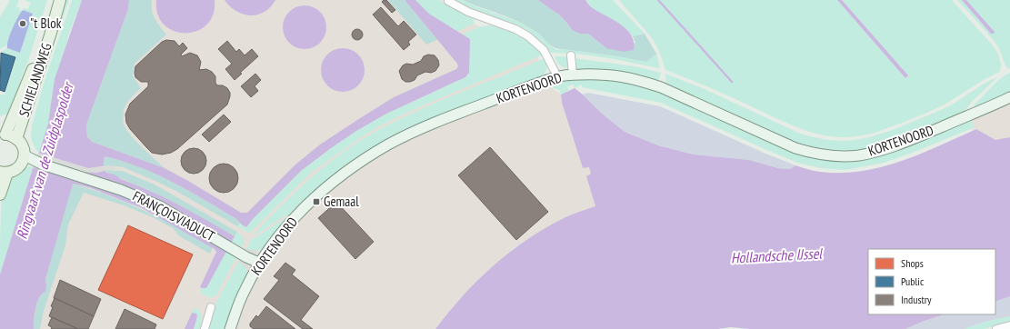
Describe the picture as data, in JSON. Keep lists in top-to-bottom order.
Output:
{
  "streets": {
    "main road": ["SCHIELANDWEG"],
    "street": ["KORTENOORD", "FRANÇOISVIADUCT"]
  },
  "crossings": [
    ["KORTENOORD", "FRANÇOISVIADUCT"]
  ],
  "water": ["Ringvaart van de Zuidplaspolder", "Hollandsche IJssel"],
  "places": {
    "other": ["\"t Blok"],
    "transit": ["Gemaal"]
  },
  "legend": ["Shops", "Public", "Industry"]
}
